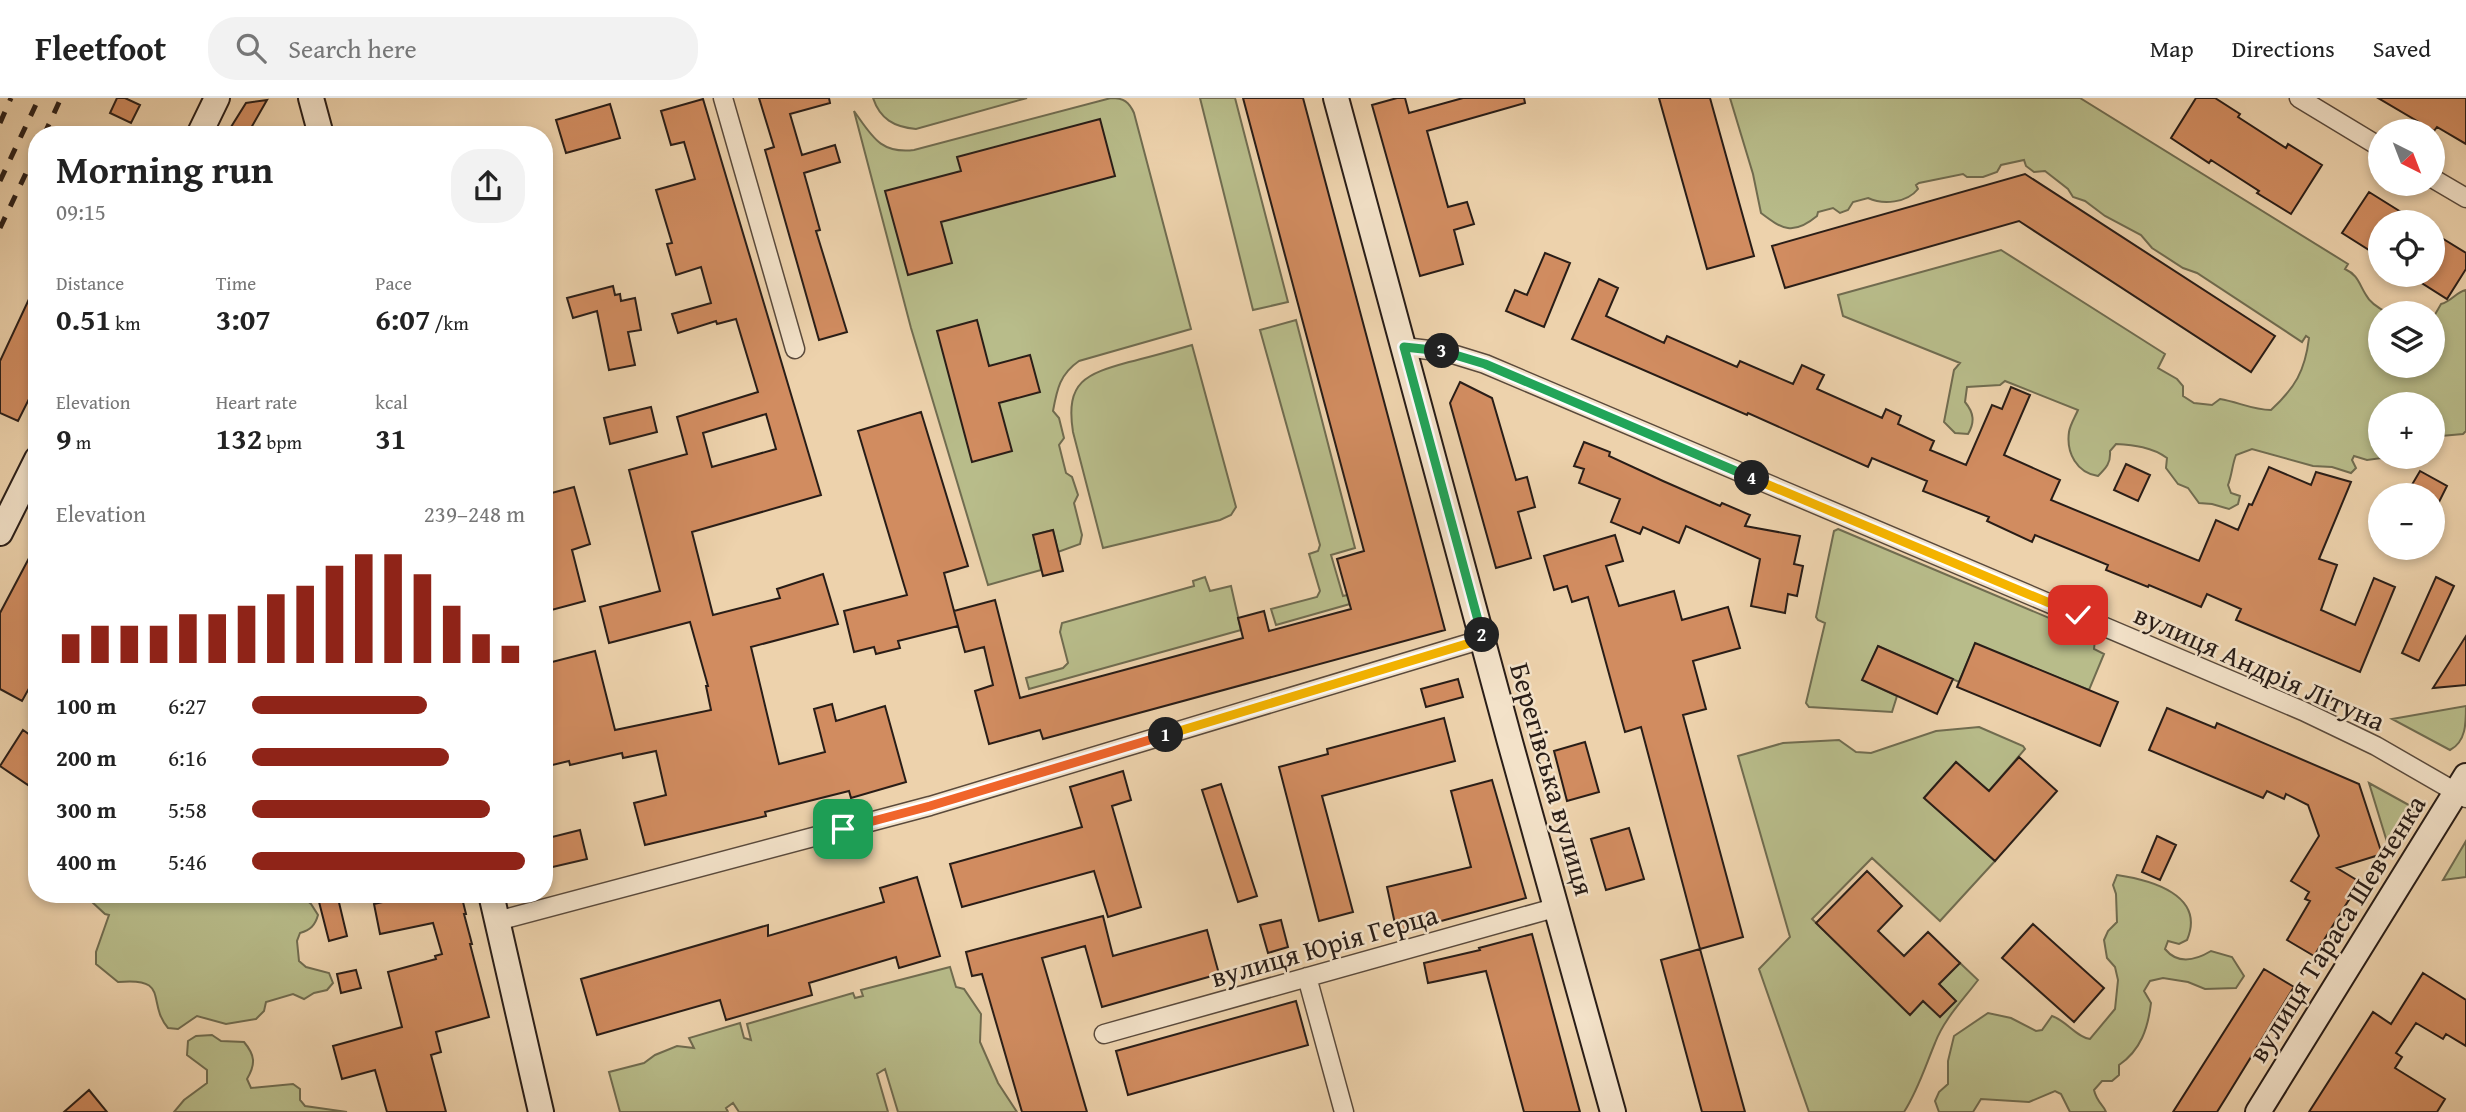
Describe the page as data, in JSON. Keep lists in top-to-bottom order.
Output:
{
  "streets": {
    "main road": ["Берегівська вулиця", "вулиця Тараса Шевченка"],
    "street": ["вулиця Андрія Літуна", "вулиця Юрія Герца"]
  },
  "crossings": [
    ["вулиця Андрія Літуна", "Берегівська вулиця"],
    ["вулиця Андрія Літуна", "вулиця Тараса Шевченка"],
    ["Берегівська вулиця", "вулиця Юрія Герца"]
  ],
  "north": "bottom right",
  "page": {
    "header": "Fleetfoot",
    "search": "Search here",
    "nav": ["Map", "Directions", "Saved"],
    "map_buttons": ["+", "−"],
    "heading": ["Morning run", "09:15"],
    "stats": [
      ["Distance", "0.51 km"],
      ["Time", "3:07"],
      ["Pace", "6:07 /km"],
      ["Elevation", "9 m"],
      ["Heart rate", "132 bpm"],
      ["kcal", "31"]
    ],
    "pins": [
      "3",
      "4",
      "2",
      "1"
    ],
    "chart": ["Elevation", "239–248 m"],
    "list": [
      {
        "name": "100 m",
        "note": "6:27"
      },
      {
        "name": "200 m",
        "note": "6:16"
      },
      {
        "name": "300 m",
        "note": "5:58"
      },
      {
        "name": "400 m",
        "note": "5:46"
      }
    ]
  }
}
